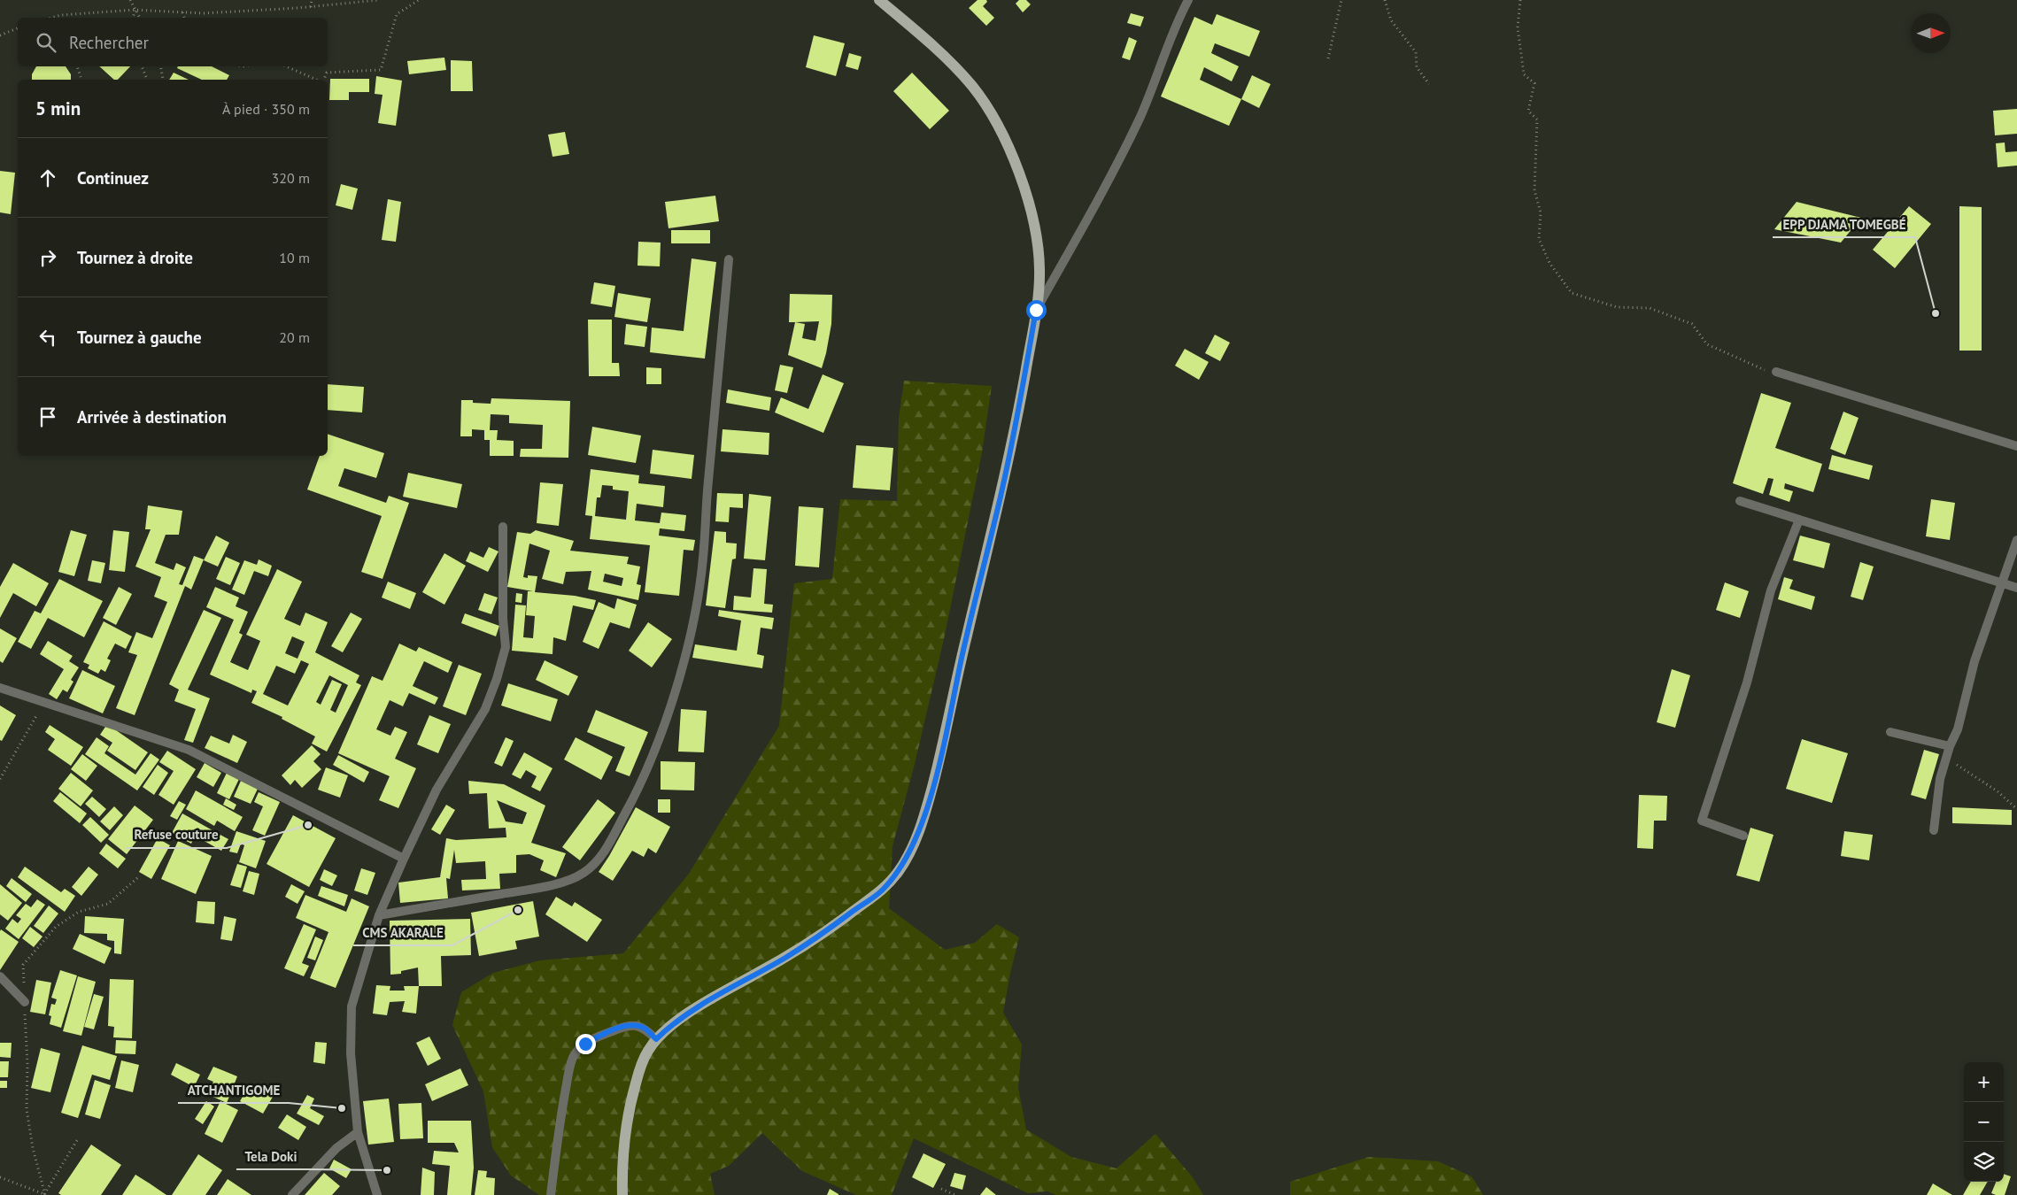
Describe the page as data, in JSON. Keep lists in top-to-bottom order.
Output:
{
  "places": [
    "EPP DJAMA TOMEGBÉ",
    "Refuse couture",
    "CMS AKARALE",
    "ATCHANTIGOME",
    "Tela Doki"
  ],
  "north": "right",
  "page": {
    "search": "Rechercher",
    "heading": ["5 min", "À pied · 350 m"],
    "list": [
      ["Continuez", "320 m"],
      ["Tournez à droite", "10 m"],
      ["Tournez à gauche", "20 m"],
      "Arrivée à destination"
    ],
    "map_buttons": ["+", "−"]
  }
}
